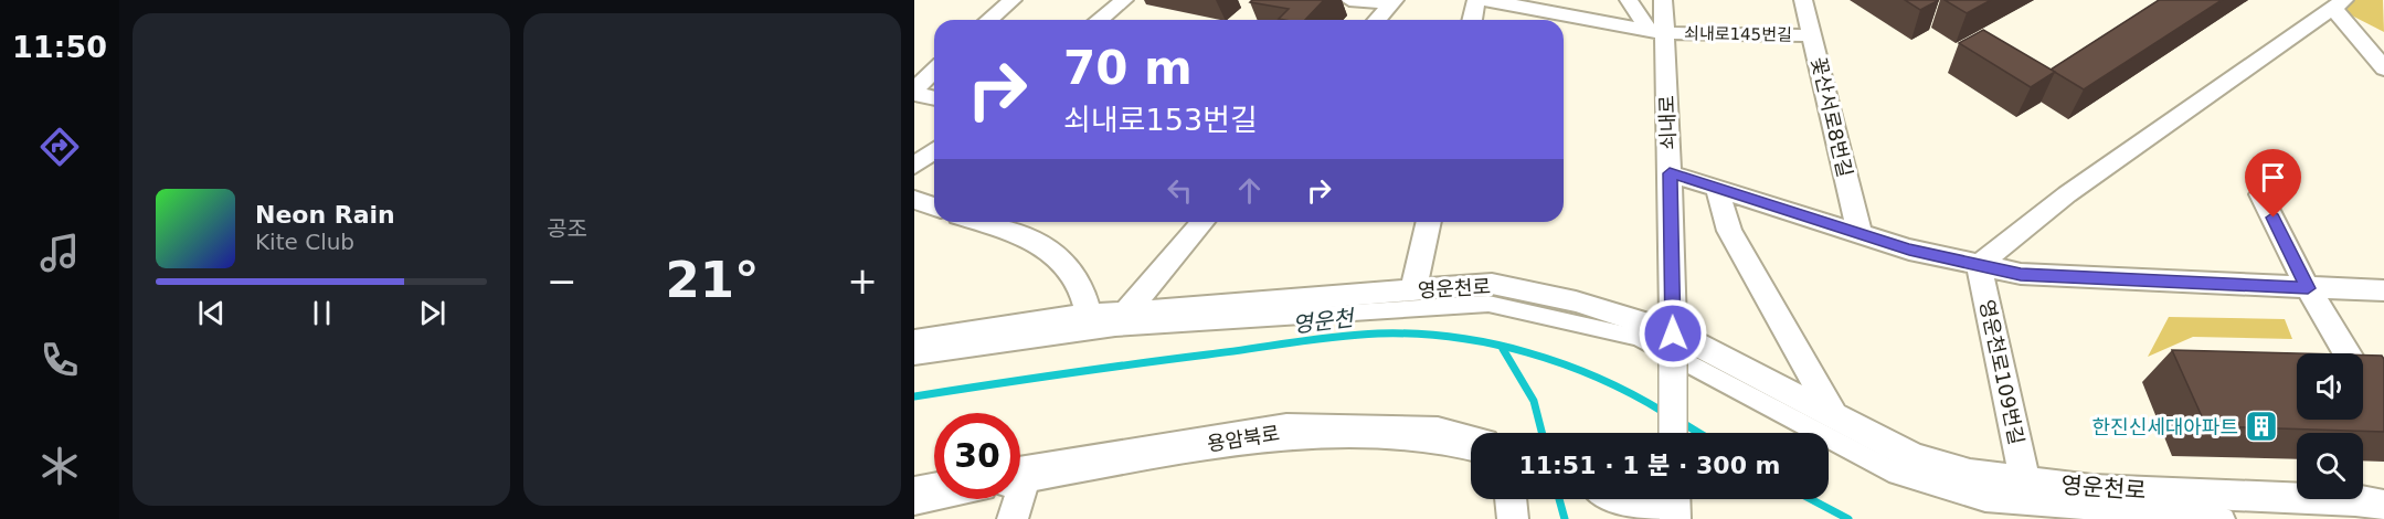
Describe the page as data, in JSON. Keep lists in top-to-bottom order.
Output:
{
  "streets": {
    "street": [
      "쇠내로145번길",
      "꽃산서로8번길",
      "쇠내로",
      "영운천로",
      "영운천로109번길",
      "용암북로"
    ]
  },
  "crossings": [
    ["쇠내로145번길", "꽃산서로8번길"],
    ["쇠내로145번길", "쇠내로"],
    ["쇠내로", "영운천로"],
    ["영운천로", "영운천로109번길"]
  ],
  "water": ["영운천"],
  "places": {
    "building": ["한진신세대아파트"]
  },
  "page": {
    "tabs": "11:50",
    "tile": "공조",
    "turn": ["70 m", "쇠내로153번길"],
    "song": ["Neon Rain", "Kite Club"],
    "heat": ["−", "21°", "+"],
    "limit": "30",
    "trip": "11:51 · 1 분 · 300 m"
  }
}
